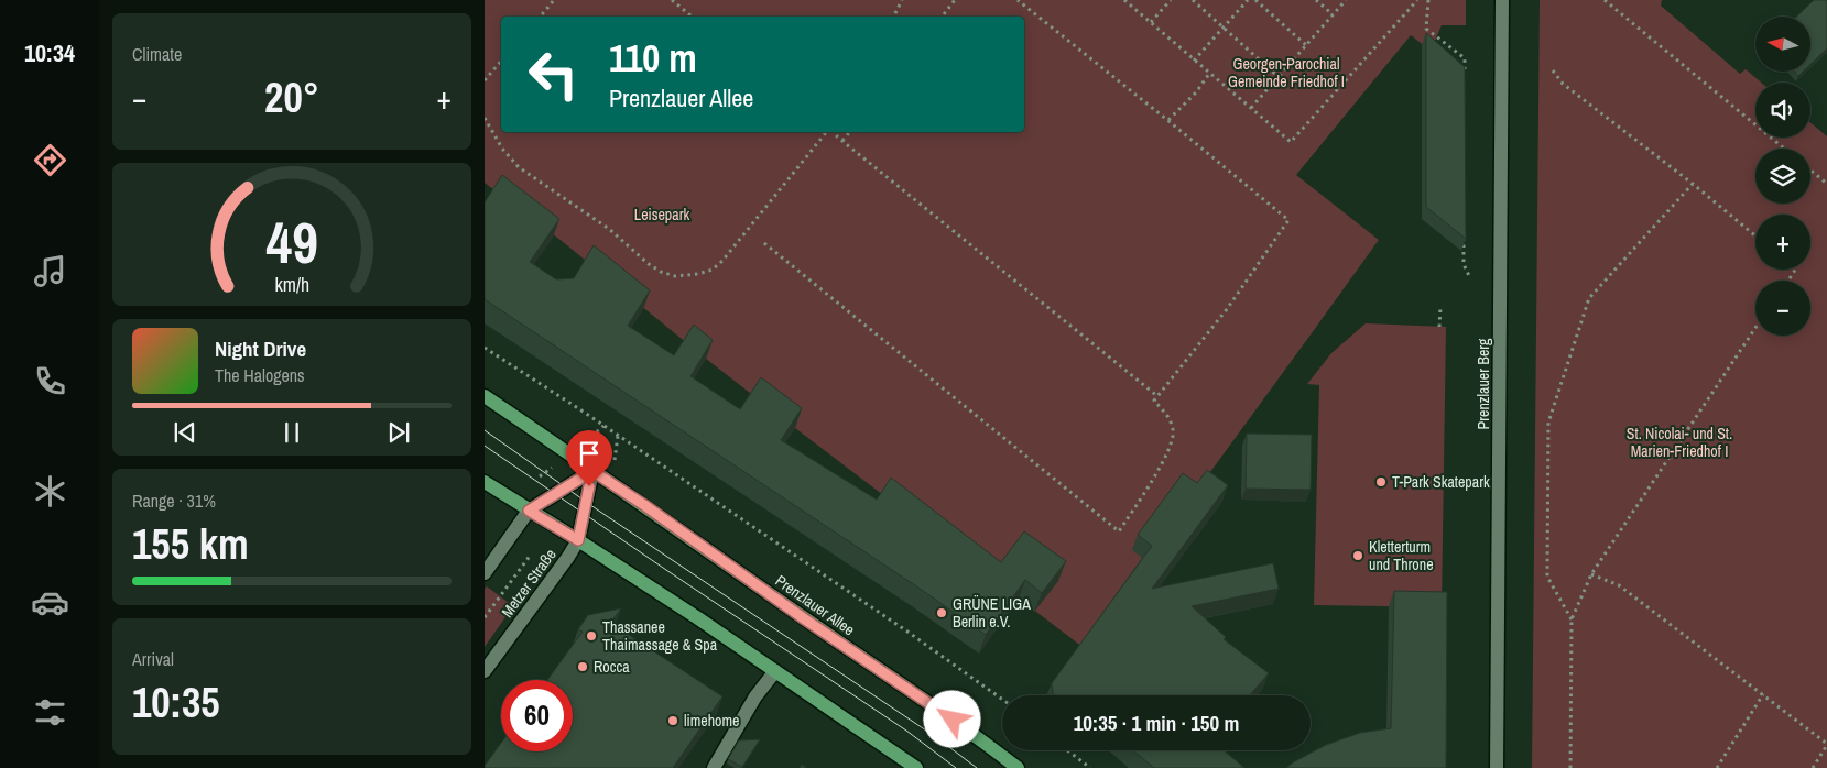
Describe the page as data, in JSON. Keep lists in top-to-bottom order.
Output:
{
  "streets": {
    "main road": ["Prenzlauer Allee"],
    "street": ["Prenzlauer Berg", "Metzer Straße"]
  },
  "parks": ["Georgen-Parochial Gemeinde Friedhof I", "Leisepark", "St. Nicolai- und St. Marien-Friedhof I"],
  "places": [
    "T-Park Skatepark",
    "Kletterturm und Throne",
    "GRÜNE LIGA Berlin e.V.",
    "Thassanee Thaimassage & Spa",
    "Rocca",
    "limehome"
  ],
  "north": "left",
  "page": {
    "tabs": "10:34",
    "tile": [
      "Climate",
      ["Range · 31%", "155 km"],
      ["Arrival", "10:35"]
    ],
    "map_buttons": ["+", "−"],
    "turn": ["110 m", "Prenzlauer Allee"],
    "heat": ["−", "20°", "+"],
    "song": ["Night Drive", "The Halogens"],
    "limit": "60",
    "trip": "10:35 · 1 min · 150 m",
    "gauge": ["49", "km/h"]
  }
}
